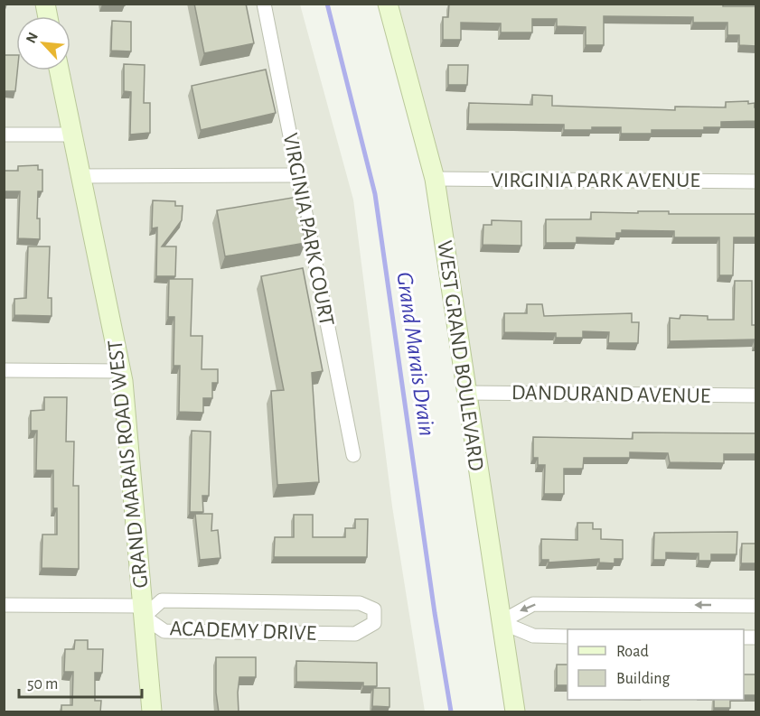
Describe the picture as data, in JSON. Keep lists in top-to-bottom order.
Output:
{
  "streets": {
    "street": [
      "VIRGINIA PARK AVENUE",
      "VIRGINIA PARK COURT",
      "WEST GRAND BOULEVARD",
      "DANDURAND AVENUE",
      "GRAND MARAIS ROAD WEST",
      "ACADEMY DRIVE"
    ]
  },
  "crossings": [
    ["VIRGINIA PARK AVENUE", "WEST GRAND BOULEVARD"],
    ["WEST GRAND BOULEVARD", "DANDURAND AVENUE"],
    ["GRAND MARAIS ROAD WEST", "ACADEMY DRIVE"]
  ],
  "water": ["Grand Marais Drain"],
  "legend": ["Road", "Building"],
  "scale_bar": "50 m",
  "north": "top left"
}
